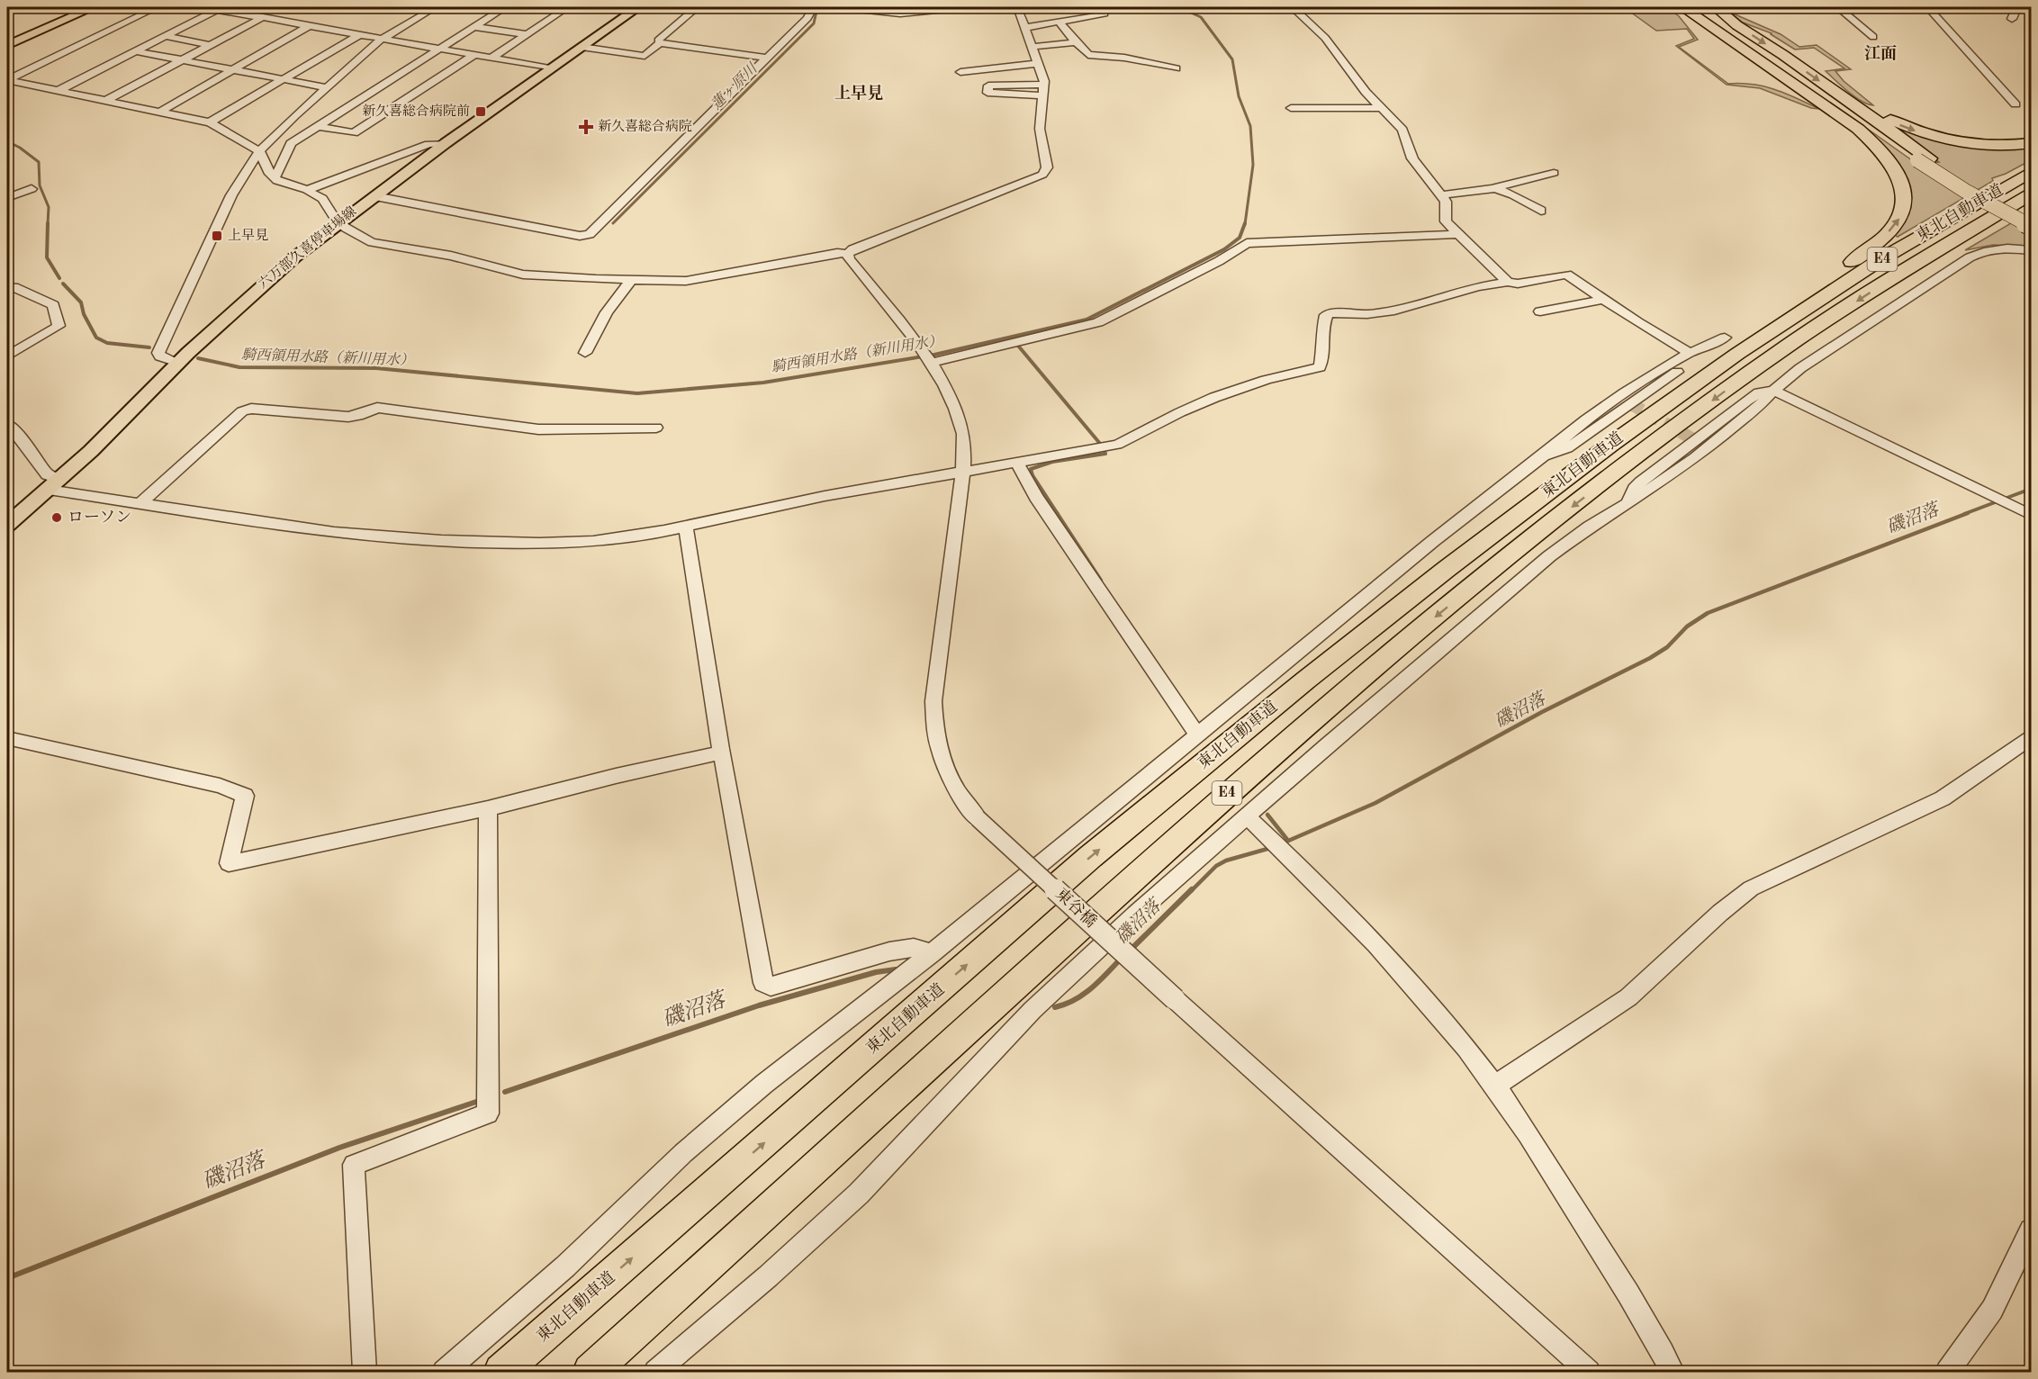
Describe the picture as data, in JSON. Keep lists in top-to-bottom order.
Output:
{
  "streets": {
    "highway": ["東北自動車道", "E4"],
    "main road": ["六万部久喜停車場線"],
    "street": ["東谷橋"]
  },
  "districts": ["江面", "上早見"],
  "water": ["蓮ヶ原川", "騎西領用水路（新川用水）", "磯沼落"],
  "places": {
    "transit": ["新久喜総合病院前", "上早見"],
    "health": ["新久喜総合病院"],
    "other": ["ローソン"]
  }
}
